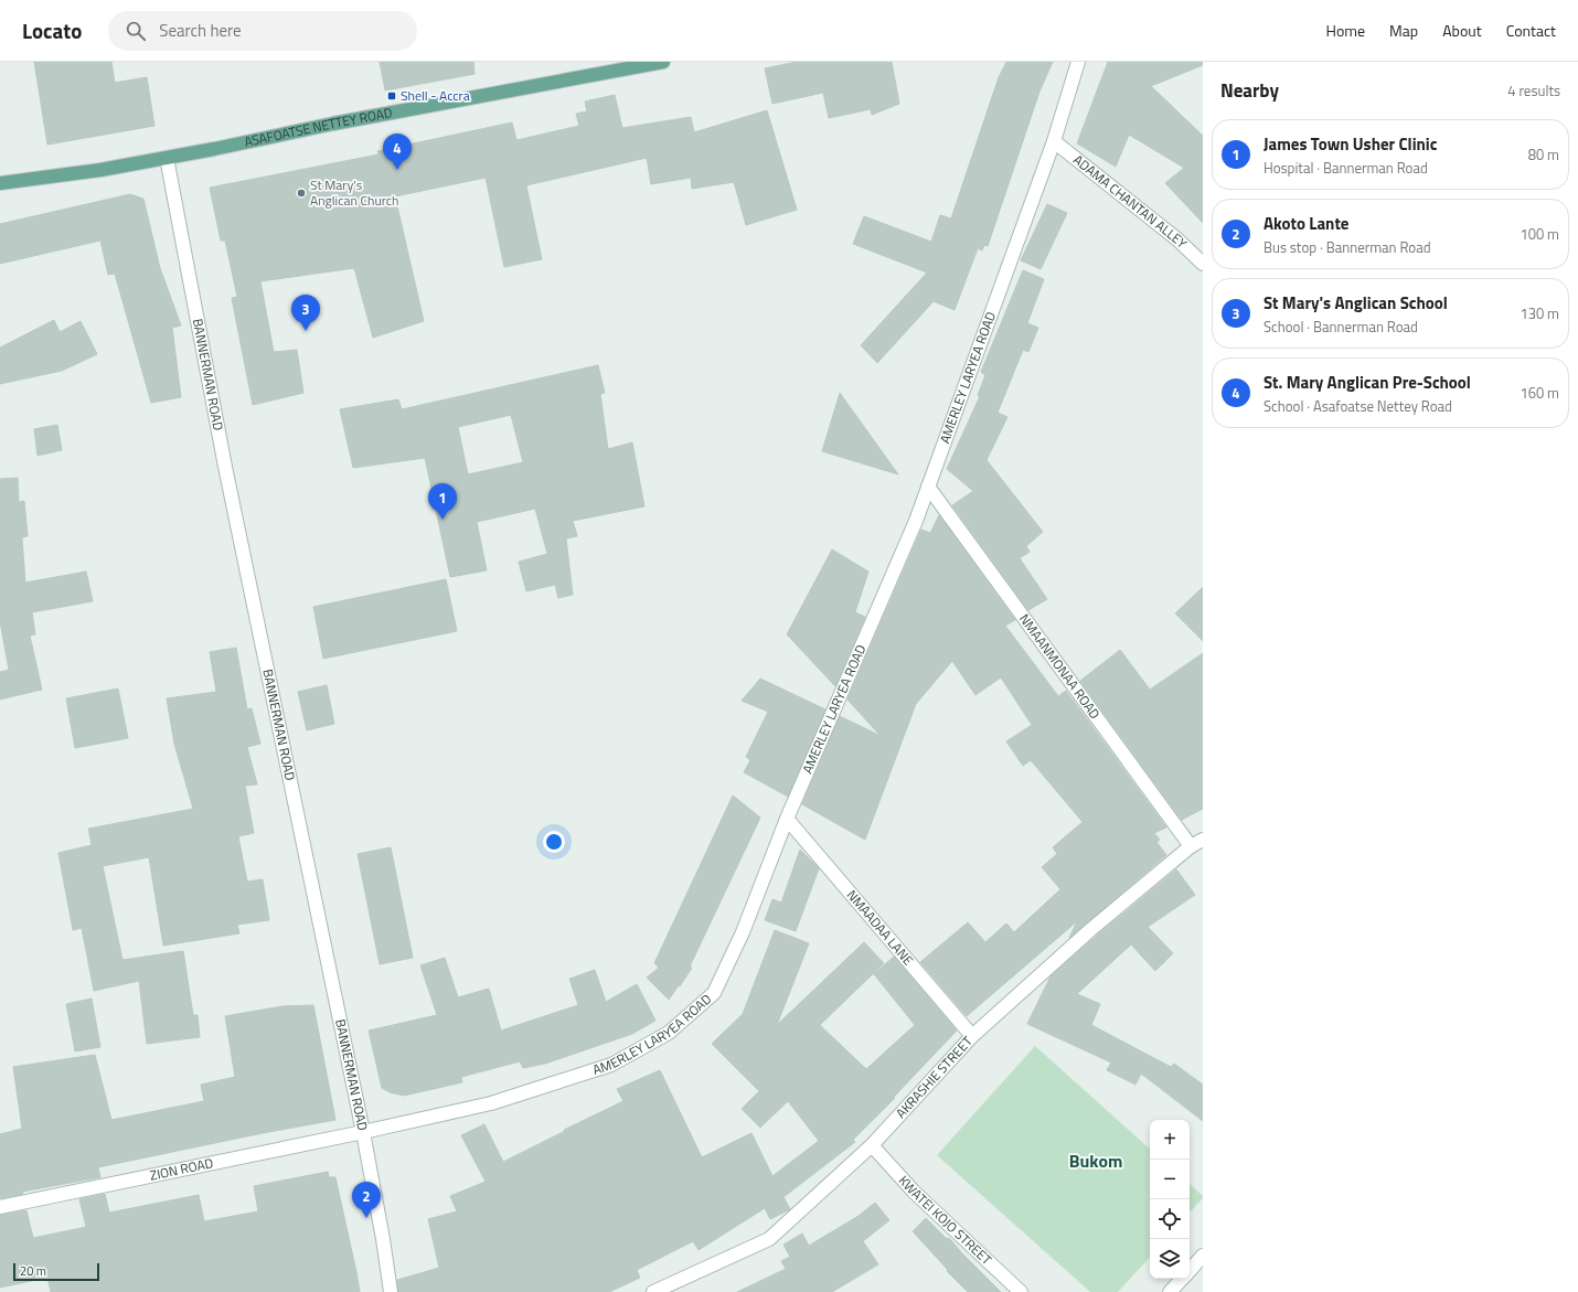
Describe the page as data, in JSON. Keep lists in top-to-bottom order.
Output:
{
  "streets": {
    "main road": ["ASAFOATSE NETTEY ROAD"],
    "street": [
      "ADAMA CHANTAN ALLEY",
      "BANNERMAN ROAD",
      "AMERLEY LARYEA ROAD",
      "NMAANMONAA ROAD",
      "NMAADAA LANE",
      "AKRASHIE STREET",
      "ZION ROAD",
      "KWATEI KOJO STREET"
    ]
  },
  "crossings": [
    ["ASAFOATSE NETTEY ROAD", "BANNERMAN ROAD"],
    ["ADAMA CHANTAN ALLEY", "AMERLEY LARYEA ROAD"],
    ["BANNERMAN ROAD", "AMERLEY LARYEA ROAD"],
    ["BANNERMAN ROAD", "ZION ROAD"],
    ["AMERLEY LARYEA ROAD", "NMAANMONAA ROAD"],
    ["AMERLEY LARYEA ROAD", "NMAADAA LANE"],
    ["AMERLEY LARYEA ROAD", "ZION ROAD"],
    ["NMAANMONAA ROAD", "AKRASHIE STREET"],
    ["NMAADAA LANE", "AKRASHIE STREET"],
    ["AKRASHIE STREET", "KWATEI KOJO STREET"]
  ],
  "districts": ["Bukom"],
  "places": {
    "transit": ["Shell - Accra"],
    "other": ["St Mary's Anglican Church"]
  },
  "scale_bar": "20 m",
  "page": {
    "header": "Locato",
    "search": "Search here",
    "nav": [
      "Home",
      "Map",
      "About",
      "Contact"
    ],
    "heading": ["Nearby", "4 results"],
    "list": [
      {
        "mark": "1",
        "name": "James Town Usher Clinic",
        "note": "Hospital · Bannerman Road",
        "value": "80 m"
      },
      {
        "mark": "2",
        "name": "Akoto Lante",
        "note": "Bus stop · Bannerman Road",
        "value": "100 m"
      },
      {
        "mark": "3",
        "name": "St Mary's Anglican School",
        "note": "School · Bannerman Road",
        "value": "130 m"
      },
      {
        "mark": "4",
        "name": "St. Mary Anglican Pre-School",
        "note": "School · Asafoatse Nettey Road",
        "value": "160 m"
      }
    ],
    "pins": [
      "4",
      "3",
      "1",
      "2"
    ],
    "map_buttons": ["+", "−"],
    "scale": "20 m"
  }
}
